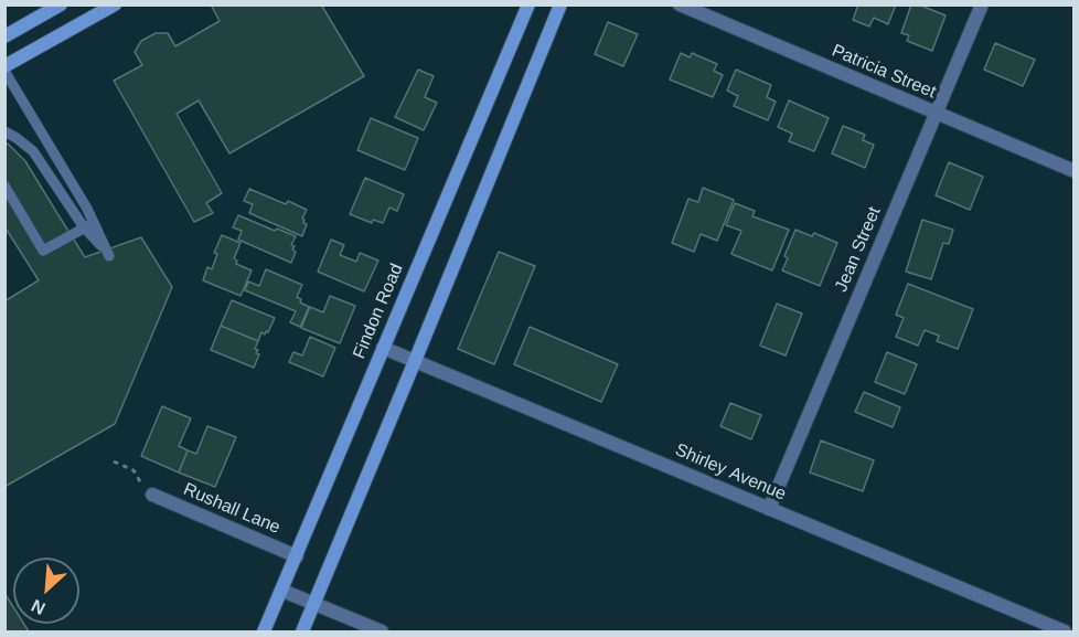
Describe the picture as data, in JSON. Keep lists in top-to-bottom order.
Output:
{
  "streets": {
    "main road": ["Findon Road"],
    "street": [
      "Patricia Street",
      "Jean Street",
      "Shirley Avenue",
      "Rushall Lane"
    ]
  },
  "crossings": [
    ["Patricia Street", "Jean Street"],
    ["Jean Street", "Shirley Avenue"],
    ["Findon Road", "Shirley Avenue"],
    ["Findon Road", "Rushall Lane"]
  ],
  "north": "bottom left"
}
